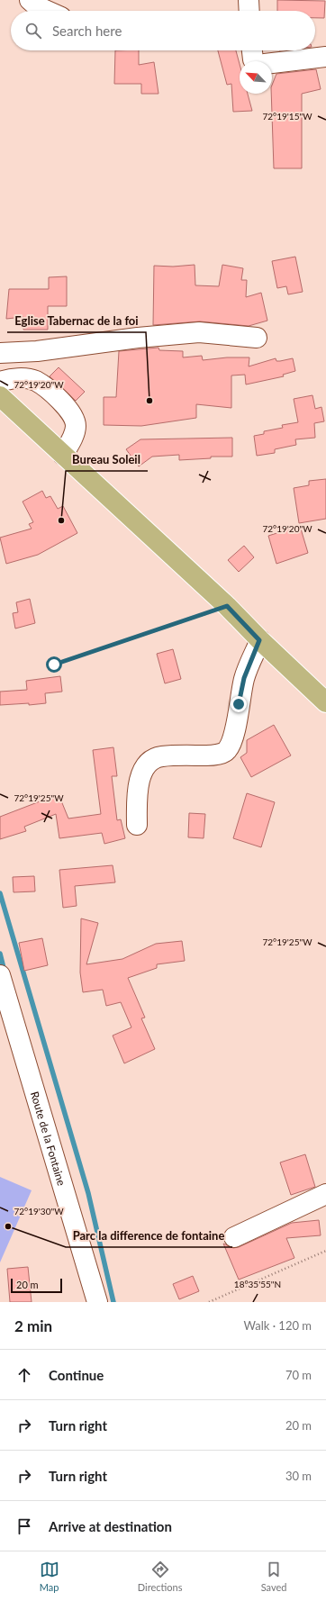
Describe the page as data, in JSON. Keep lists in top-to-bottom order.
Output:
{
  "streets": {
    "street": ["Route de la Fontaine"]
  },
  "places": ["Eglise Tabernac de la foi", "Bureau Soleil", "Parc la difference de fontaine"],
  "scale_bar": "20 m",
  "north": "top left",
  "page": {
    "search": "Search here",
    "scale": "20 m",
    "heading": ["2 min", "Walk · 120 m"],
    "list": [
      ["Continue", "70 m"],
      ["Turn right", "20 m"],
      ["Turn right", "30 m"],
      "Arrive at destination"
    ],
    "nav": ["Map", "Directions", "Saved"]
  },
  "coordinates": [
    "72°19'15\"W",
    "72°19'20\"W",
    "72°19'25\"W",
    "72°19'30\"W",
    "18°35'55\"N"
  ]
}
